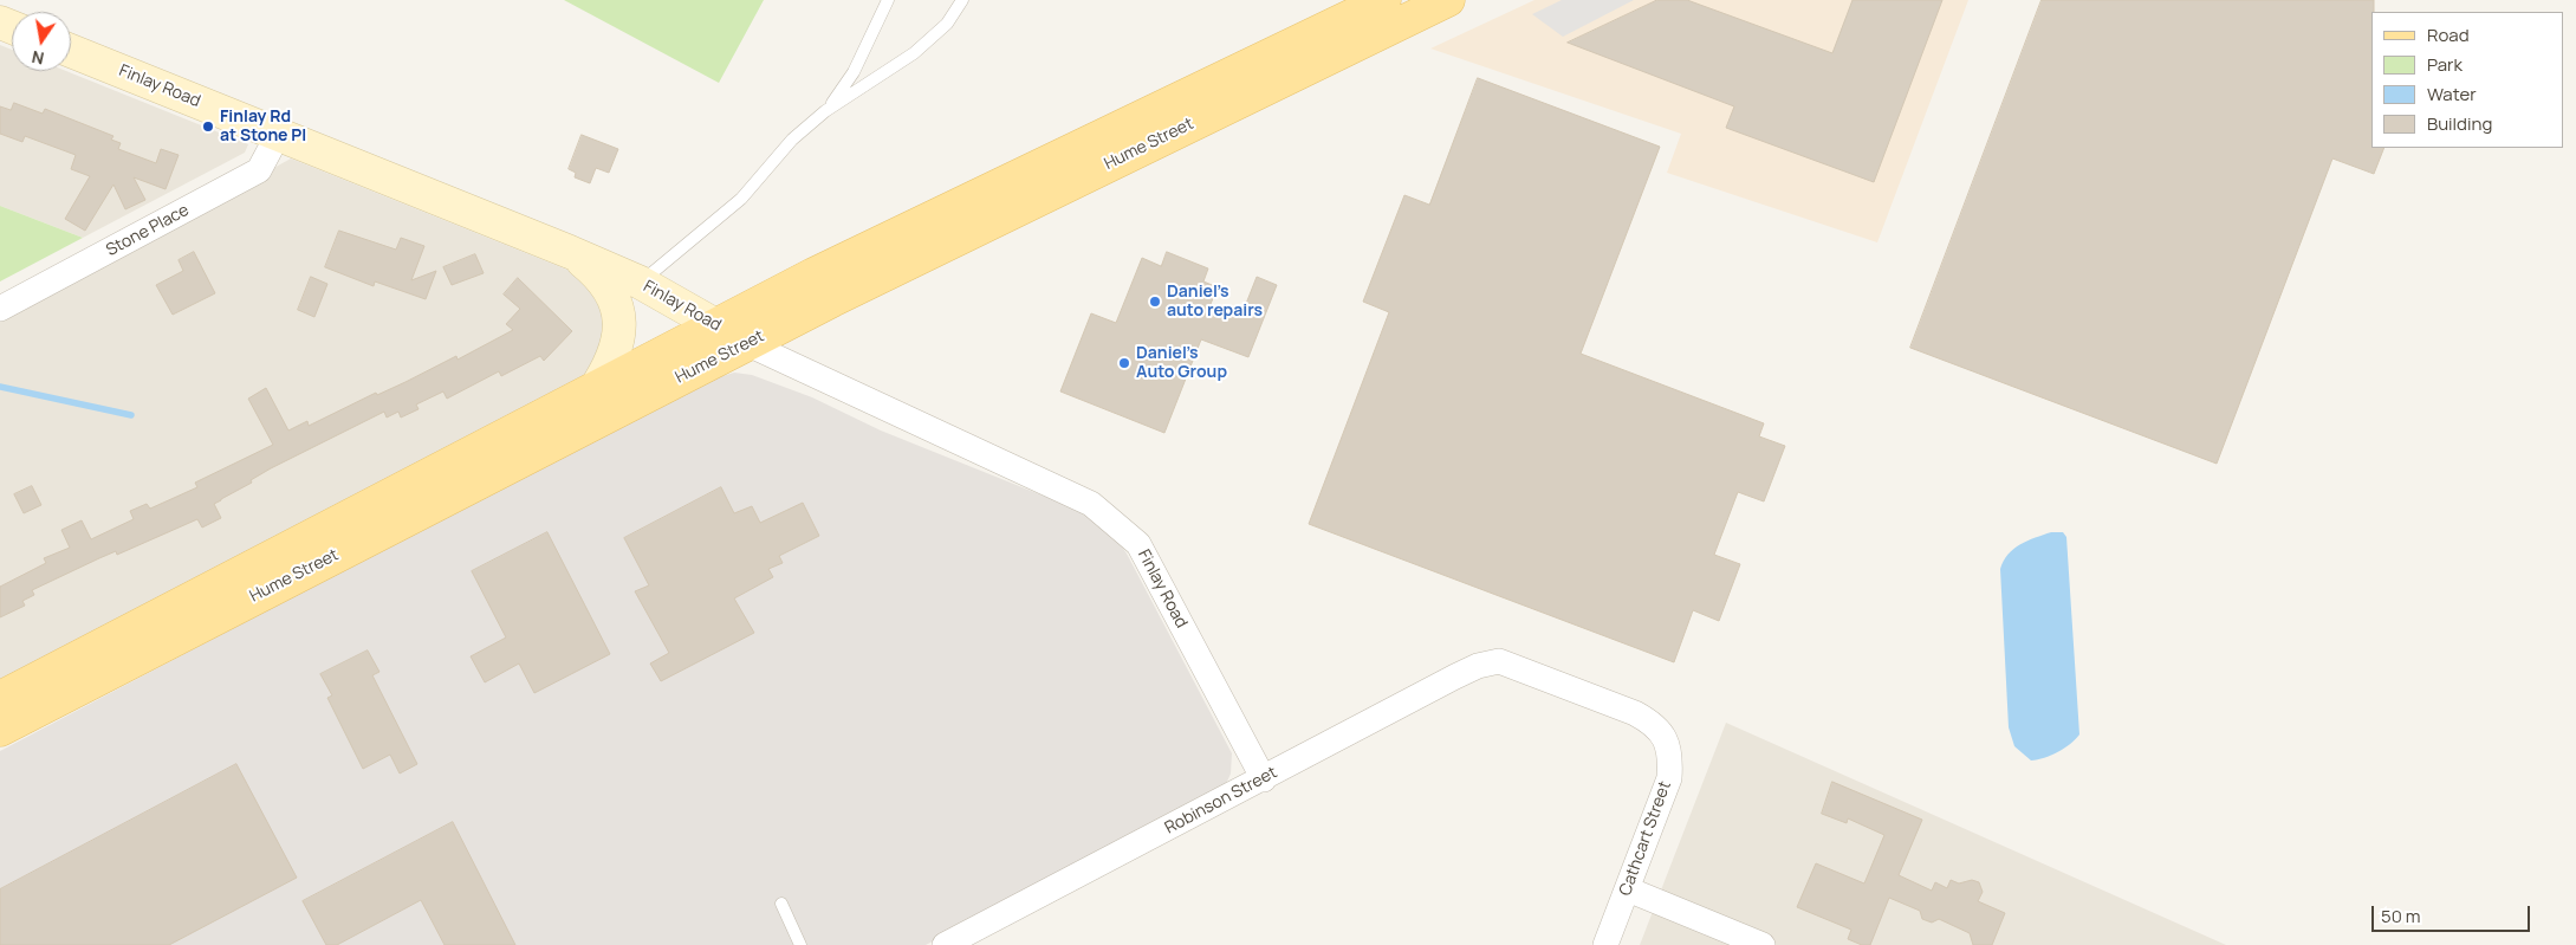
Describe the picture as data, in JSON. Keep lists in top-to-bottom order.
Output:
{
  "streets": {
    "main road": ["Hume Street"],
    "street": [
      "Finlay Road",
      "Stone Place",
      "Robinson Street",
      "Cathcart Street"
    ]
  },
  "crossings": [
    ["Finlay Road", "Hume Street"],
    ["Finlay Road", "Stone Place"],
    ["Finlay Road", "Robinson Street"],
    ["Robinson Street", "Cathcart Street"]
  ],
  "places": ["Finlay Rd at Stone Pl", "Daniel’s auto repairs", "Daniel’s Auto Group"],
  "legend": [
    "Road",
    "Park",
    "Water",
    "Building"
  ],
  "scale_bar": "50 m",
  "north": "bottom"
}
